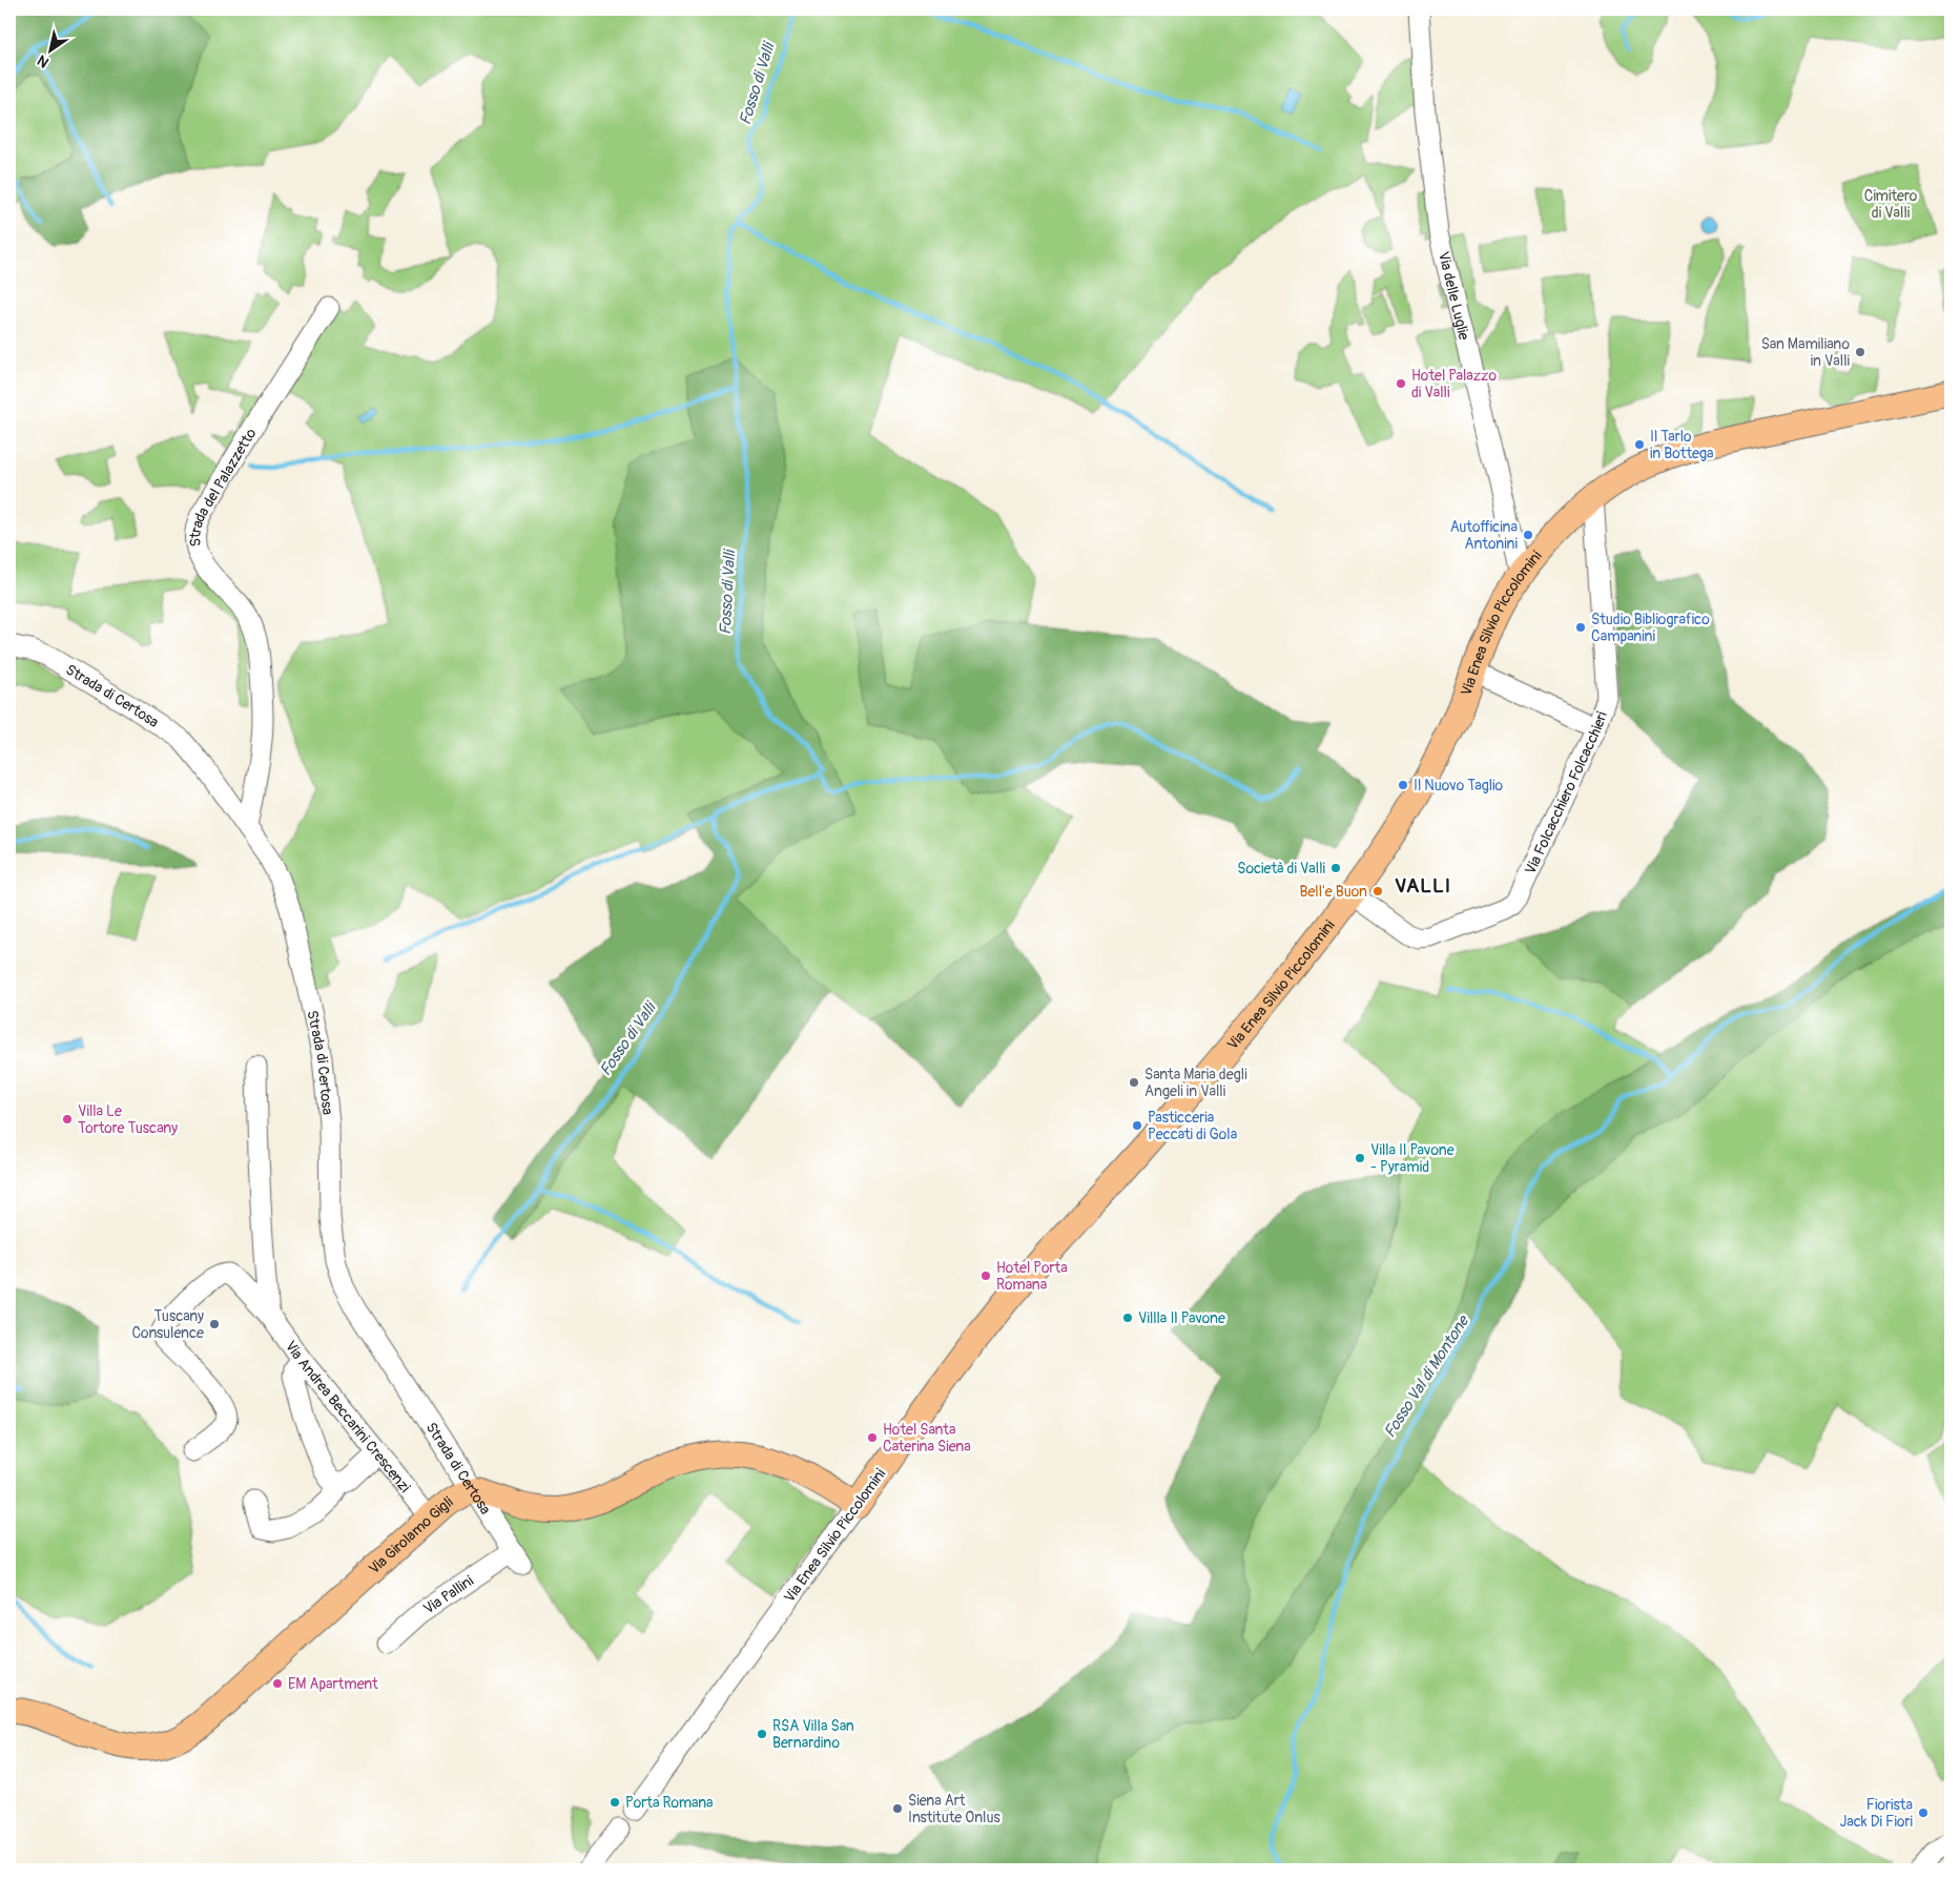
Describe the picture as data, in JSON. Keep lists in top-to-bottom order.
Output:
{
  "streets": {
    "main road": ["Via Enea Silvio Piccolomini", "Via Girolamo Gigli"],
    "street": [
      "Via delle Luglie",
      "Strada del Palazzetto",
      "Strada di Certosa",
      "Via Folcacchiero Folcacchieri",
      "Via Andrea Beccarini Crescenzi",
      "Via Pallini"
    ]
  },
  "crossings": [
    ["Via delle Luglie", "Via Enea Silvio Piccolomini"],
    ["Strada del Palazzetto", "Strada di Certosa"],
    ["Via Enea Silvio Piccolomini", "Via Folcacchiero Folcacchieri"],
    ["Strada di Certosa", "Via Girolamo Gigli"],
    ["Strada di Certosa", "Via Pallini"],
    ["Via Andrea Beccarini Crescenzi", "Via Girolamo Gigli"]
  ],
  "districts": ["VALLI"],
  "water": ["Fosso di Valli", "Fosso Val di Montone"],
  "parks": ["Cimitero di Valli"],
  "places": [
    "San Mamiliano in Valli",
    "Hotel Palazzo di Valli",
    "Il Tarlo in Bottega",
    "Autofficina Antonini",
    "Studio Bibliografico Campanini",
    "Il Nuovo Taglio",
    "Società di Valli",
    "Bell'e Buon",
    "Santa Maria degli Angeli in Valli",
    "Villa Le Tortore Tuscany",
    "Pasticceria Peccati di Gola",
    "Villa Il Pavone - Pyramid",
    "Hotel Porta Romana",
    "Villla Il Pavone",
    "Tuscany Consulence",
    "Hotel Santa Caterina Siena",
    "EM Apartment",
    "RSA Villa San Bernardino",
    "Porta Romana",
    "Siena Art Institute Onlus",
    "Fiorista Jack Di Fiori"
  ],
  "north": "bottom left"
}
